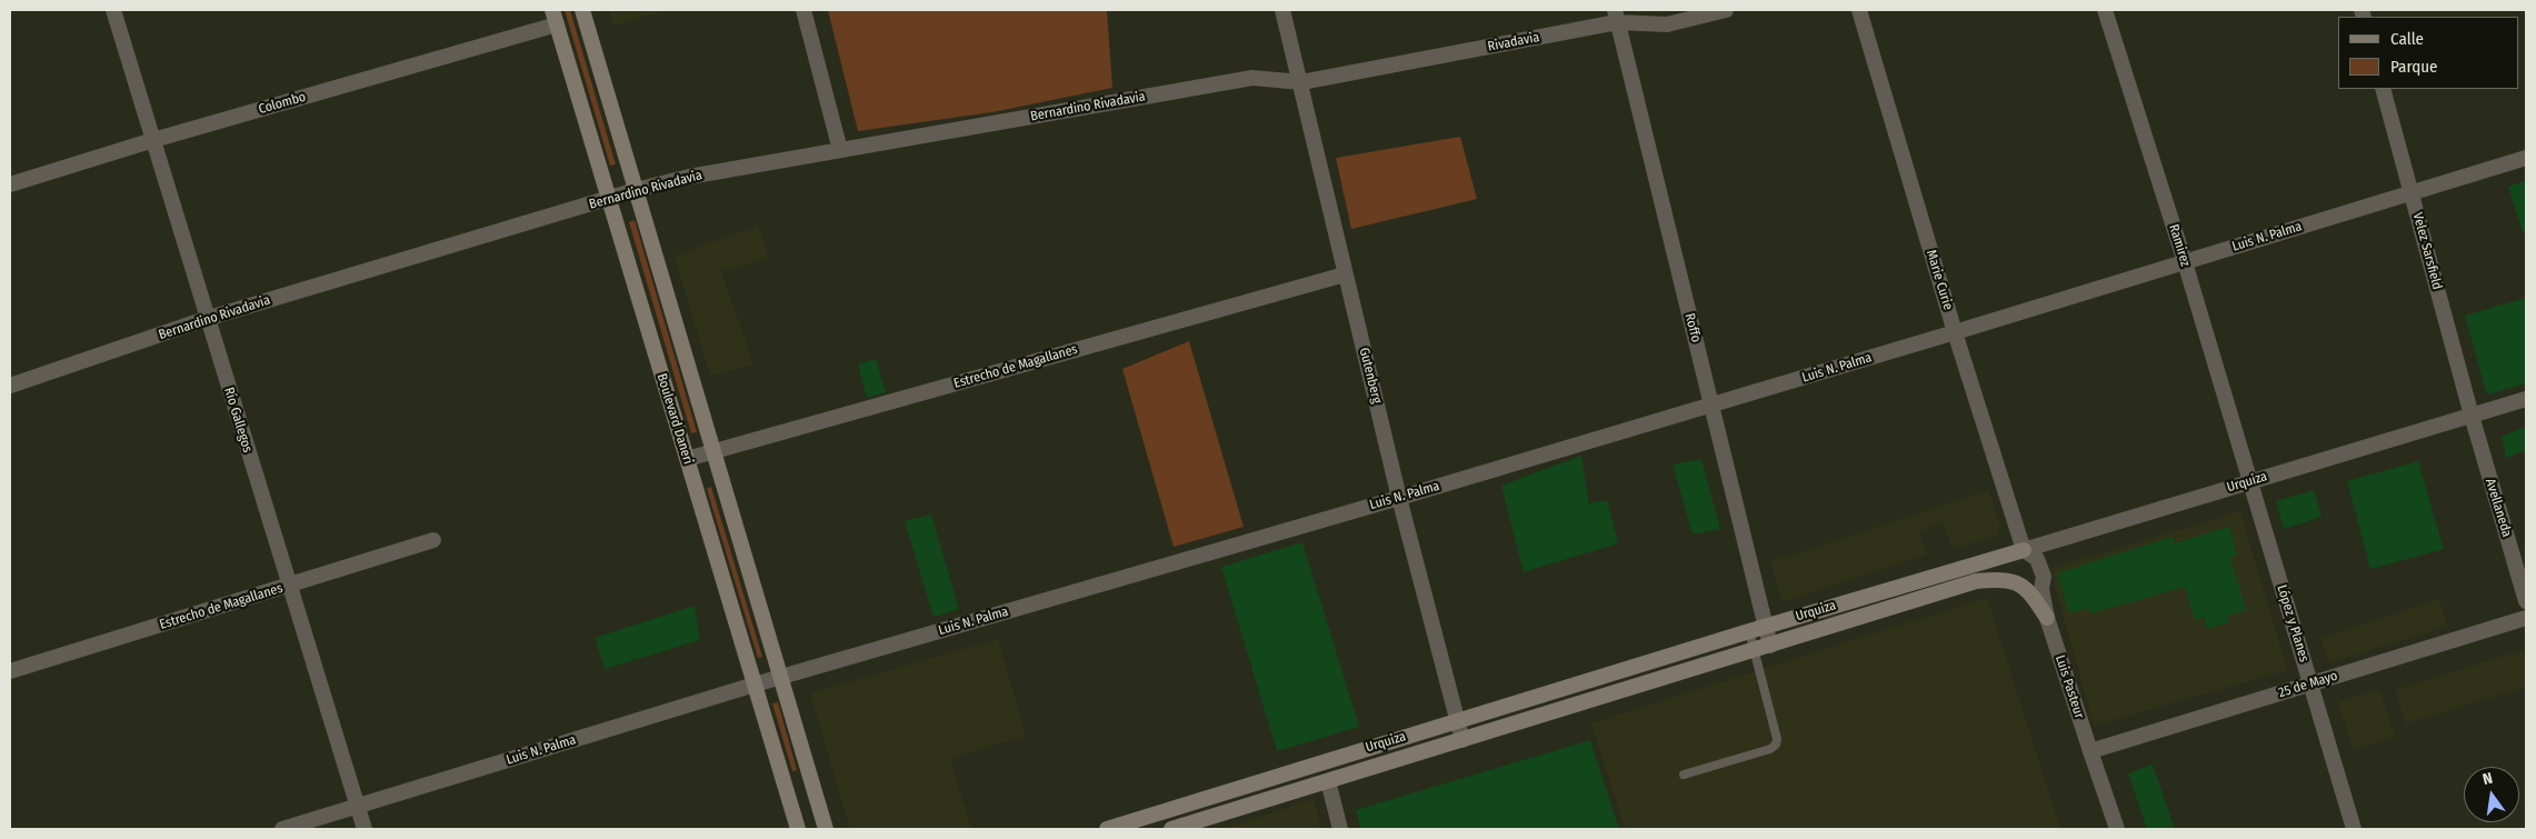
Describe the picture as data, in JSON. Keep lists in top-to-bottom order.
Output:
{
  "streets": {
    "main road": ["Boulevard Daneri", "Urquiza"],
    "street": [
      "Rivadavia",
      "Colombo",
      "Bernardino Rivadavia",
      "Luis N. Palma",
      "Ramirez",
      "Velez Sarsfield",
      "Marie Curie",
      "Roffo",
      "Estrecho de Magallanes",
      "Gutenberg",
      "Río Gallegos",
      "Avellaneda",
      "López y Planes",
      "25 de Mayo",
      "Luis Pasteur"
    ]
  },
  "crossings": [
    ["Rivadavia", "Bernardino Rivadavia"],
    ["Rivadavia", "Roffo"],
    ["Rivadavia", "Gutenberg"],
    ["Colombo", "Boulevard Daneri"],
    ["Colombo", "Río Gallegos"],
    ["Bernardino Rivadavia", "Gutenberg"],
    ["Bernardino Rivadavia", "Boulevard Daneri"],
    ["Bernardino Rivadavia", "Río Gallegos"],
    ["Luis N. Palma", "Ramirez"],
    ["Luis N. Palma", "Velez Sarsfield"],
    ["Luis N. Palma", "Marie Curie"],
    ["Luis N. Palma", "Roffo"],
    ["Luis N. Palma", "Gutenberg"],
    ["Luis N. Palma", "Boulevard Daneri"],
    ["Luis N. Palma", "Río Gallegos"],
    ["Ramirez", "Urquiza"],
    ["Ramirez", "López y Planes"],
    ["Velez Sarsfield", "Urquiza"],
    ["Velez Sarsfield", "Avellaneda"],
    ["Marie Curie", "Urquiza"],
    ["Marie Curie", "Luis Pasteur"],
    ["Roffo", "Urquiza"],
    ["Estrecho de Magallanes", "Gutenberg"],
    ["Estrecho de Magallanes", "Boulevard Daneri"],
    ["Estrecho de Magallanes", "Río Gallegos"],
    ["Gutenberg", "Urquiza"],
    ["Urquiza", "Avellaneda"],
    ["Urquiza", "López y Planes"],
    ["Urquiza", "Luis Pasteur"],
    ["López y Planes", "25 de Mayo"],
    ["25 de Mayo", "Luis Pasteur"]
  ],
  "legend": ["Calle", "Parque"],
  "north": "top"
}
